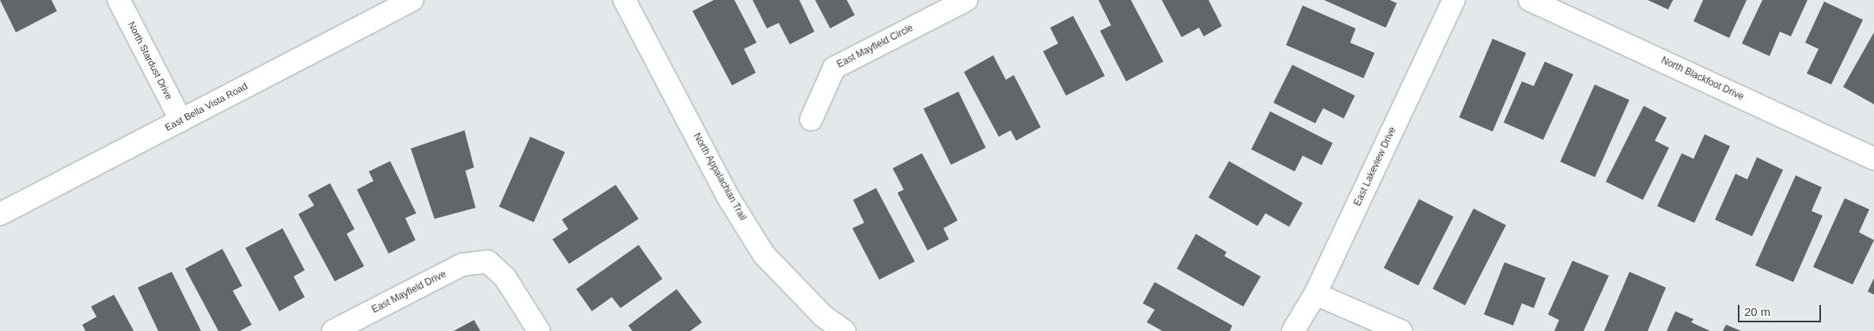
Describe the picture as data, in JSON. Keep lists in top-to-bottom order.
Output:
{
  "streets": {
    "street": [
      "East Mayfield Circle",
      "North Stardust Drive",
      "North Blackfoot Drive",
      "East Bella Vista Road",
      "East Lakeview Drive",
      "North Appalachian Trail",
      "East Mayfield Drive"
    ]
  },
  "crossings": [
    ["North Stardust Drive", "East Bella Vista Road"]
  ],
  "scale_bar": "20 m"
}
